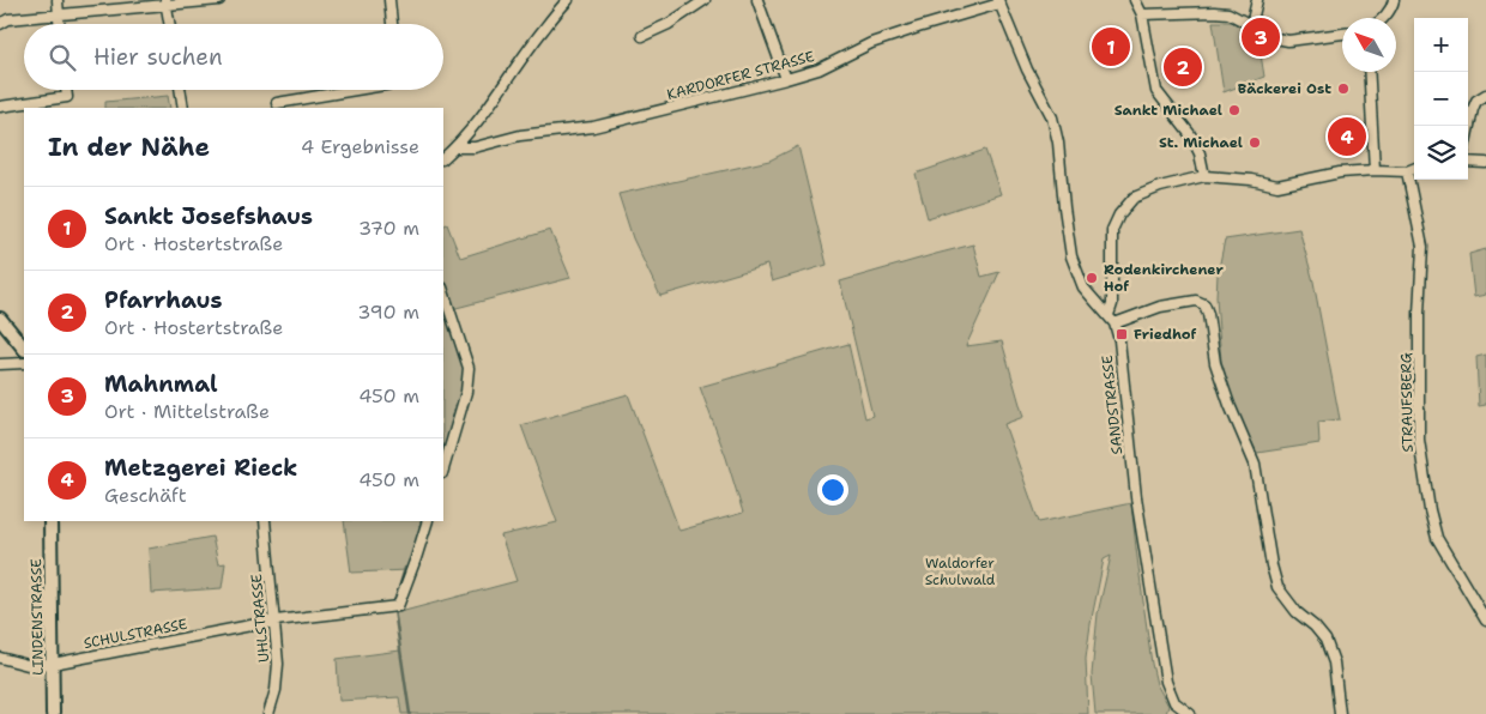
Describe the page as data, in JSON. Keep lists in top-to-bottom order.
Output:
{
  "streets": {
    "street": [
      "KARDORFER STRASSE",
      "STRAUFSBERG",
      "SANDSTRASSE",
      "LINDENSTRASSE",
      "UHLSTRASSE",
      "SCHULSTRASSE"
    ]
  },
  "crossings": [
    ["KARDORFER STRASSE", "SANDSTRASSE"],
    ["LINDENSTRASSE", "SCHULSTRASSE"],
    ["UHLSTRASSE", "SCHULSTRASSE"]
  ],
  "parks": ["Waldorfer Schulwald"],
  "places": {
    "other": [
      "Bäckerei Ost",
      "Sankt Michael",
      "St. Michael",
      "Rodenkirchener Hof"
    ],
    "transit": ["Friedhof"]
  },
  "north": "top left",
  "page": {
    "pins": [
      "3",
      "1",
      "2",
      "4"
    ],
    "map_buttons": ["+", "−"],
    "search": "Hier suchen",
    "heading": ["In der Nähe", "4 Ergebnisse"],
    "list": [
      {
        "mark": "1",
        "name": "Sankt Josefshaus",
        "note": "Ort · Hostertstraße",
        "value": "370 m"
      },
      {
        "mark": "2",
        "name": "Pfarrhaus",
        "note": "Ort · Hostertstraße",
        "value": "390 m"
      },
      {
        "mark": "3",
        "name": "Mahnmal",
        "note": "Ort · Mittelstraße",
        "value": "450 m"
      },
      {
        "mark": "4",
        "name": "Metzgerei Rieck",
        "note": "Geschäft",
        "value": "450 m"
      }
    ]
  }
}
